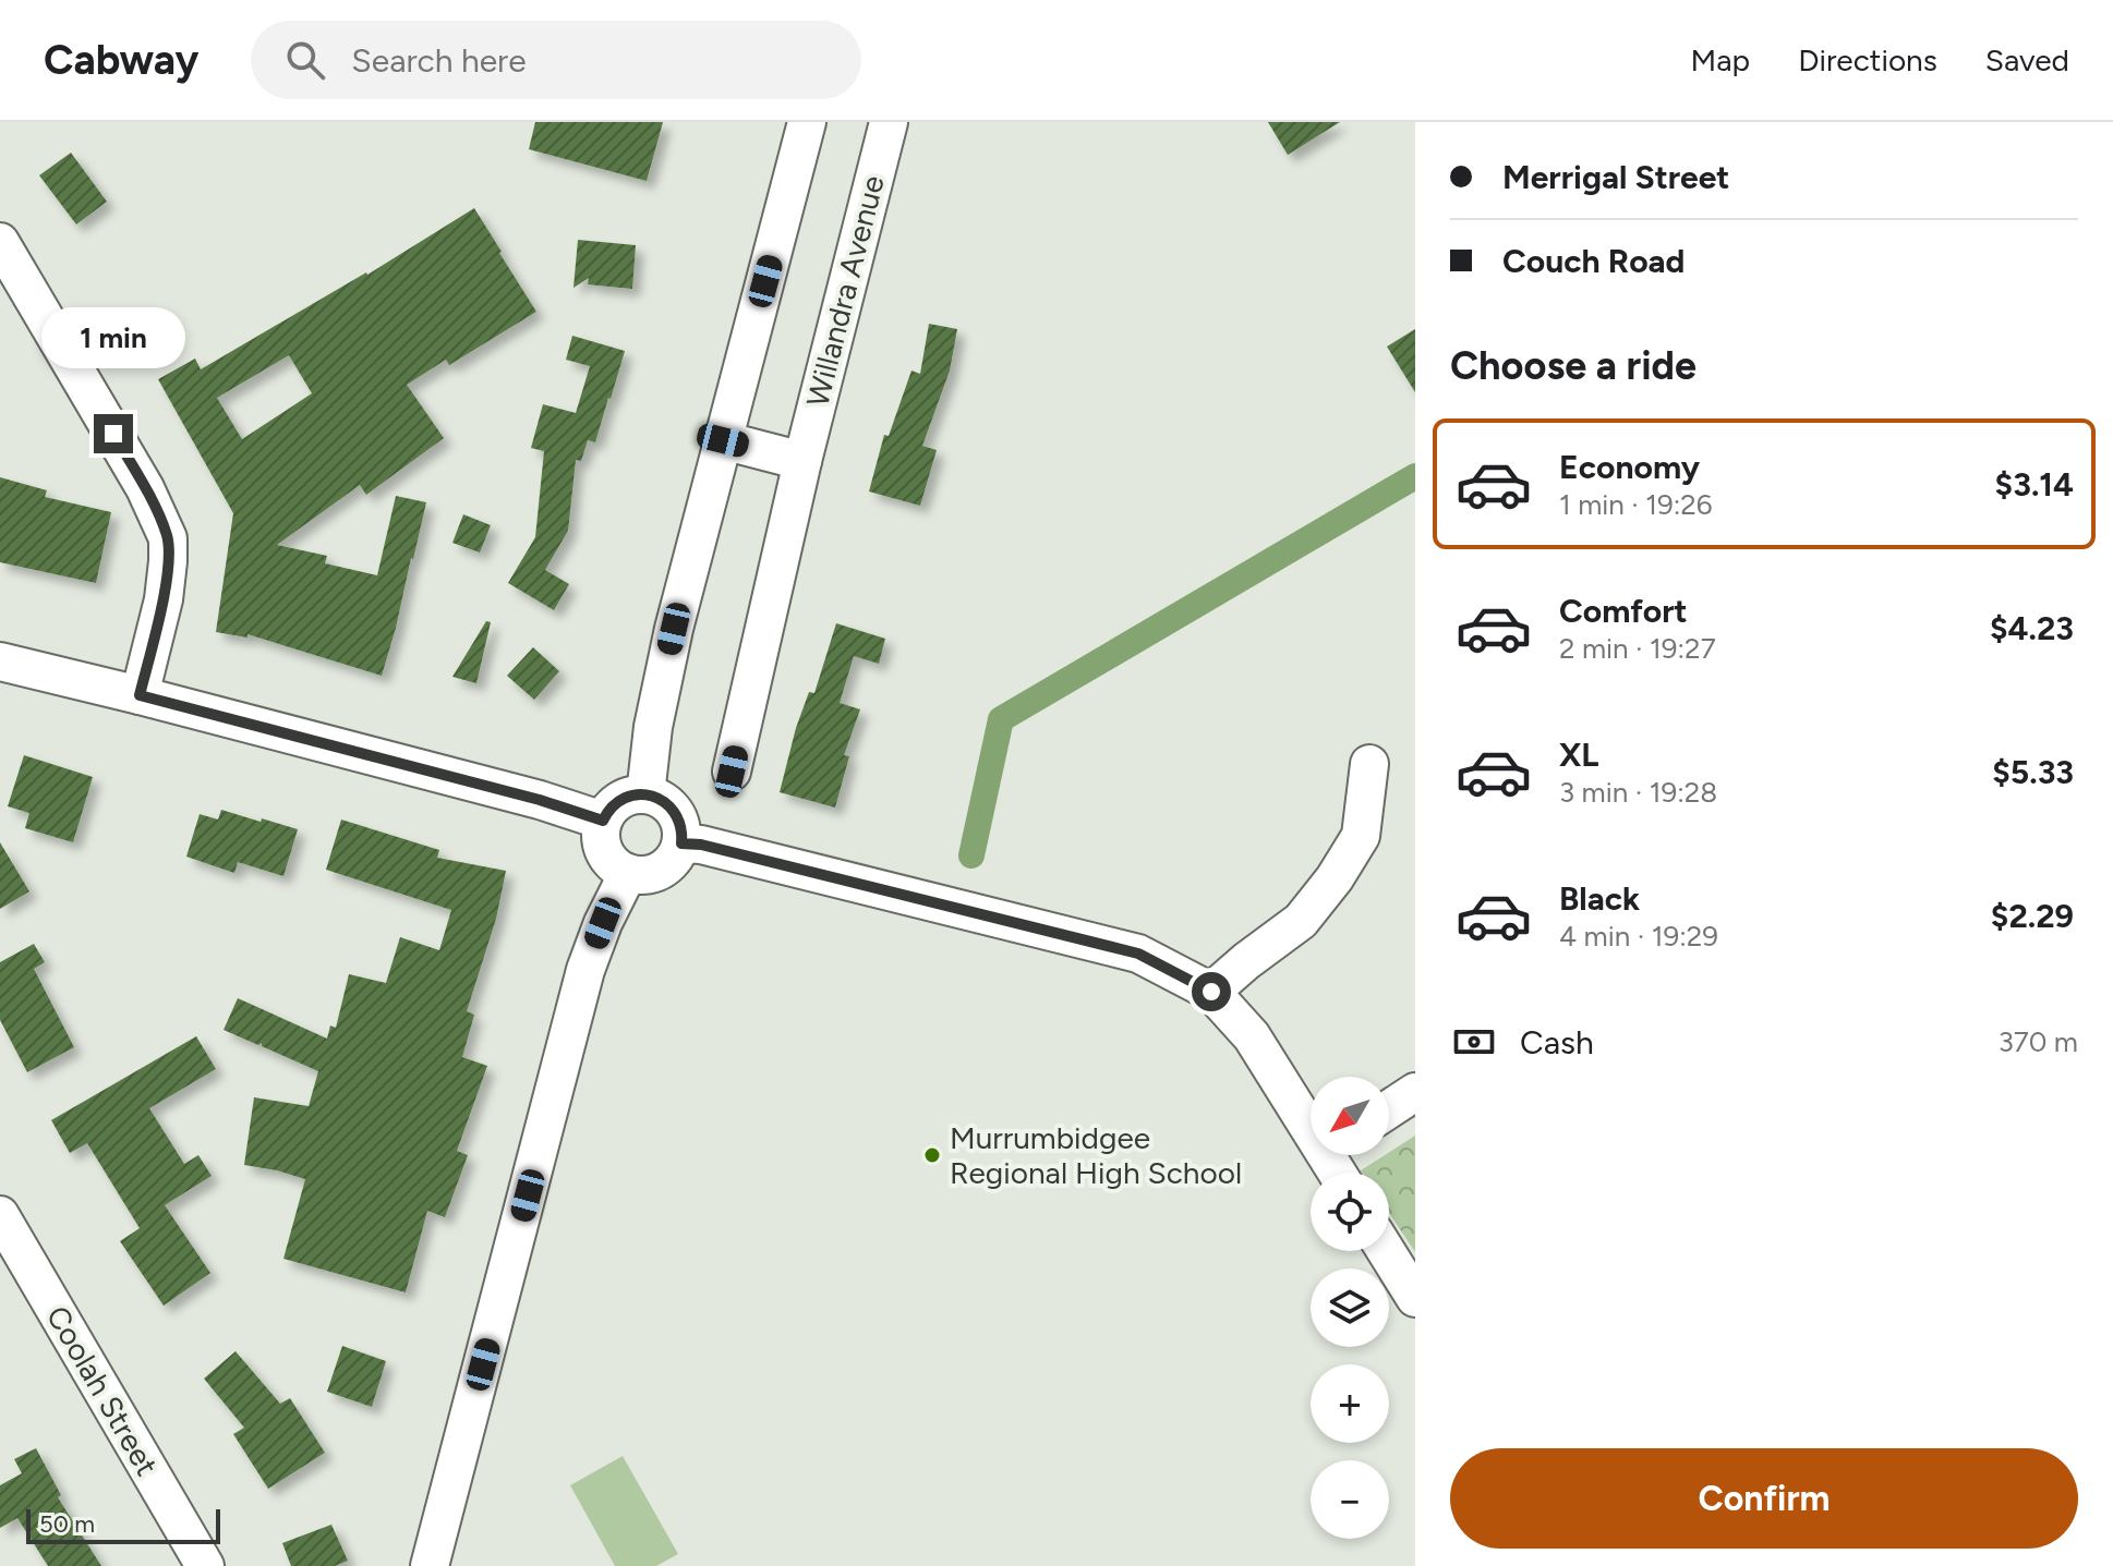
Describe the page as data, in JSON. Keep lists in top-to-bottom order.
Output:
{
  "streets": {
    "street": ["Willandra Avenue", "Coolah Street"]
  },
  "places": ["Murrumbidgee Regional High School"],
  "scale_bar": "50 m",
  "north": "bottom left",
  "page": {
    "header": "Cabway",
    "search": "Search here",
    "nav": ["Map", "Directions", "Saved"],
    "banner": ["Merrigal Street", "Couch Road"],
    "bubble": "1 min",
    "heading": "Choose a ride",
    "list": [
      {
        "name": "Economy",
        "note": "1 min · 19:26",
        "value": "$3.14"
      },
      {
        "name": "Comfort",
        "note": "2 min · 19:27",
        "value": "$4.23"
      },
      {
        "name": "XL",
        "note": "3 min · 19:28",
        "value": "$5.33"
      },
      {
        "name": "Black",
        "note": "4 min · 19:29",
        "value": "$2.29"
      }
    ],
    "pay": ["Cash", "370 m"],
    "map_buttons": ["+", "−"],
    "buttons": "Confirm",
    "scale": "50 m"
  }
}
